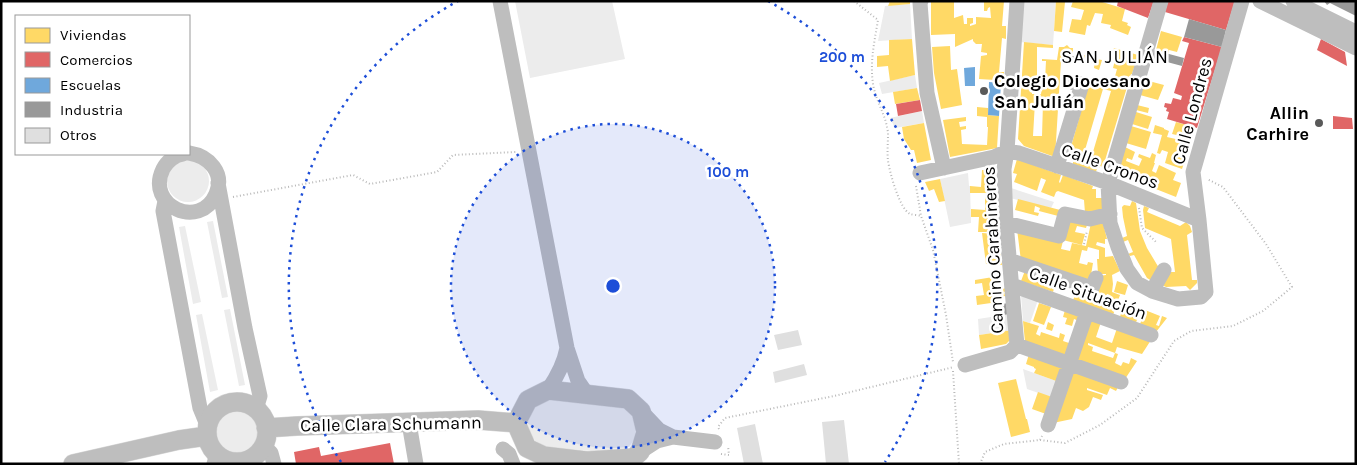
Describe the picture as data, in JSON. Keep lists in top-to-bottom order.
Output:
{
  "streets": {
    "main road": ["Calle Clara Schumann"],
    "street": [
      "Calle Londres",
      "Calle Cronos",
      "Camino Carabineros",
      "Calle Situación"
    ]
  },
  "crossings": [
    ["Calle Londres", "Calle Cronos"],
    ["Calle Cronos", "Camino Carabineros"],
    ["Camino Carabineros", "Calle Situación"]
  ],
  "districts": ["SAN JULIÁN"],
  "places": ["Colegio Diocesano San Julián", "Allin Carhire"],
  "legend": [
    "Viviendas",
    "Comercios",
    "Escuelas",
    "Industria",
    "Otros"
  ],
  "rings": ["200 m", "100 m"]
}
